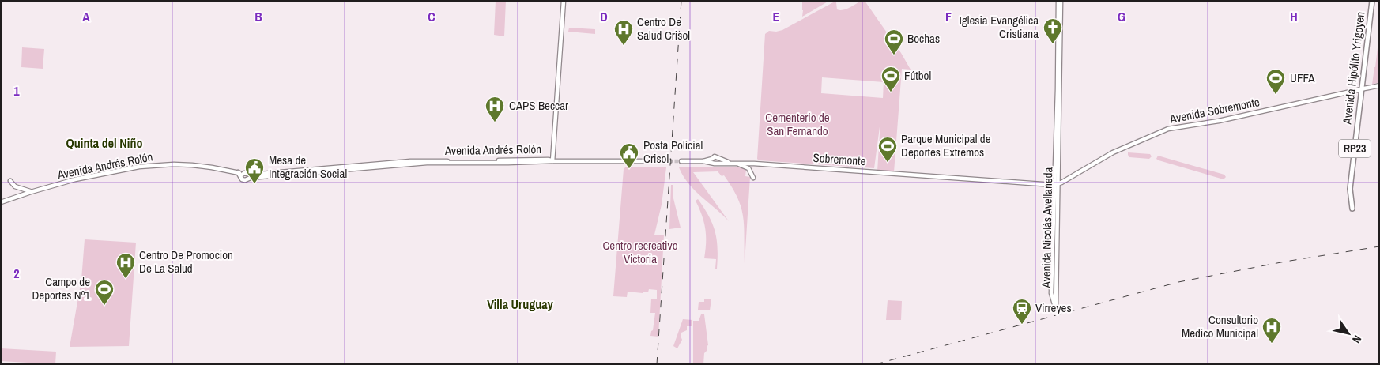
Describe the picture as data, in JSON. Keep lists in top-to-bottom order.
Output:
{
  "streets": {
    "main road": [
      "Avenida Hipólito Yrigoyen",
      "Avenida Sobremonte",
      "RP23",
      "Avenida Andrés Rolón",
      "Sobremonte",
      "Avenida Nicolás Avellaneda"
    ]
  },
  "crossings": [
    ["Avenida Hipólito Yrigoyen", "Avenida Sobremonte"],
    ["Avenida Sobremonte", "Sobremonte"],
    ["Avenida Sobremonte", "Avenida Nicolás Avellaneda"],
    ["Sobremonte", "Avenida Nicolás Avellaneda"]
  ],
  "districts": ["Quinta del Niño", "Villa Uruguay"],
  "parks": ["Cementerio de San Fernando", "Centro recreativo Victoria"],
  "places": {
    "church": ["Iglesia Evangélica Cristiana"],
    "hospital": [
      "Centro De Salud Crisol",
      "CAPS Beccar",
      "Centro De Promocion De La Salud",
      "Consultorio Medico Municipal"
    ],
    "sports": [
      "Bochas",
      "Fútbol",
      "UFFA",
      "Parque Municipal de Deportes Extremos",
      "Campo de Deportes Nº1"
    ],
    "public building": ["Posta Policial Crisol", "Mesa de Integración Social"],
    "station": ["Virreyes"]
  },
  "north": "bottom right",
  "grid": {
    "columns": [
      "A",
      "B",
      "C",
      "D",
      "E",
      "F",
      "G",
      "H"
    ],
    "rows": ["1", "2"]
  }
}
